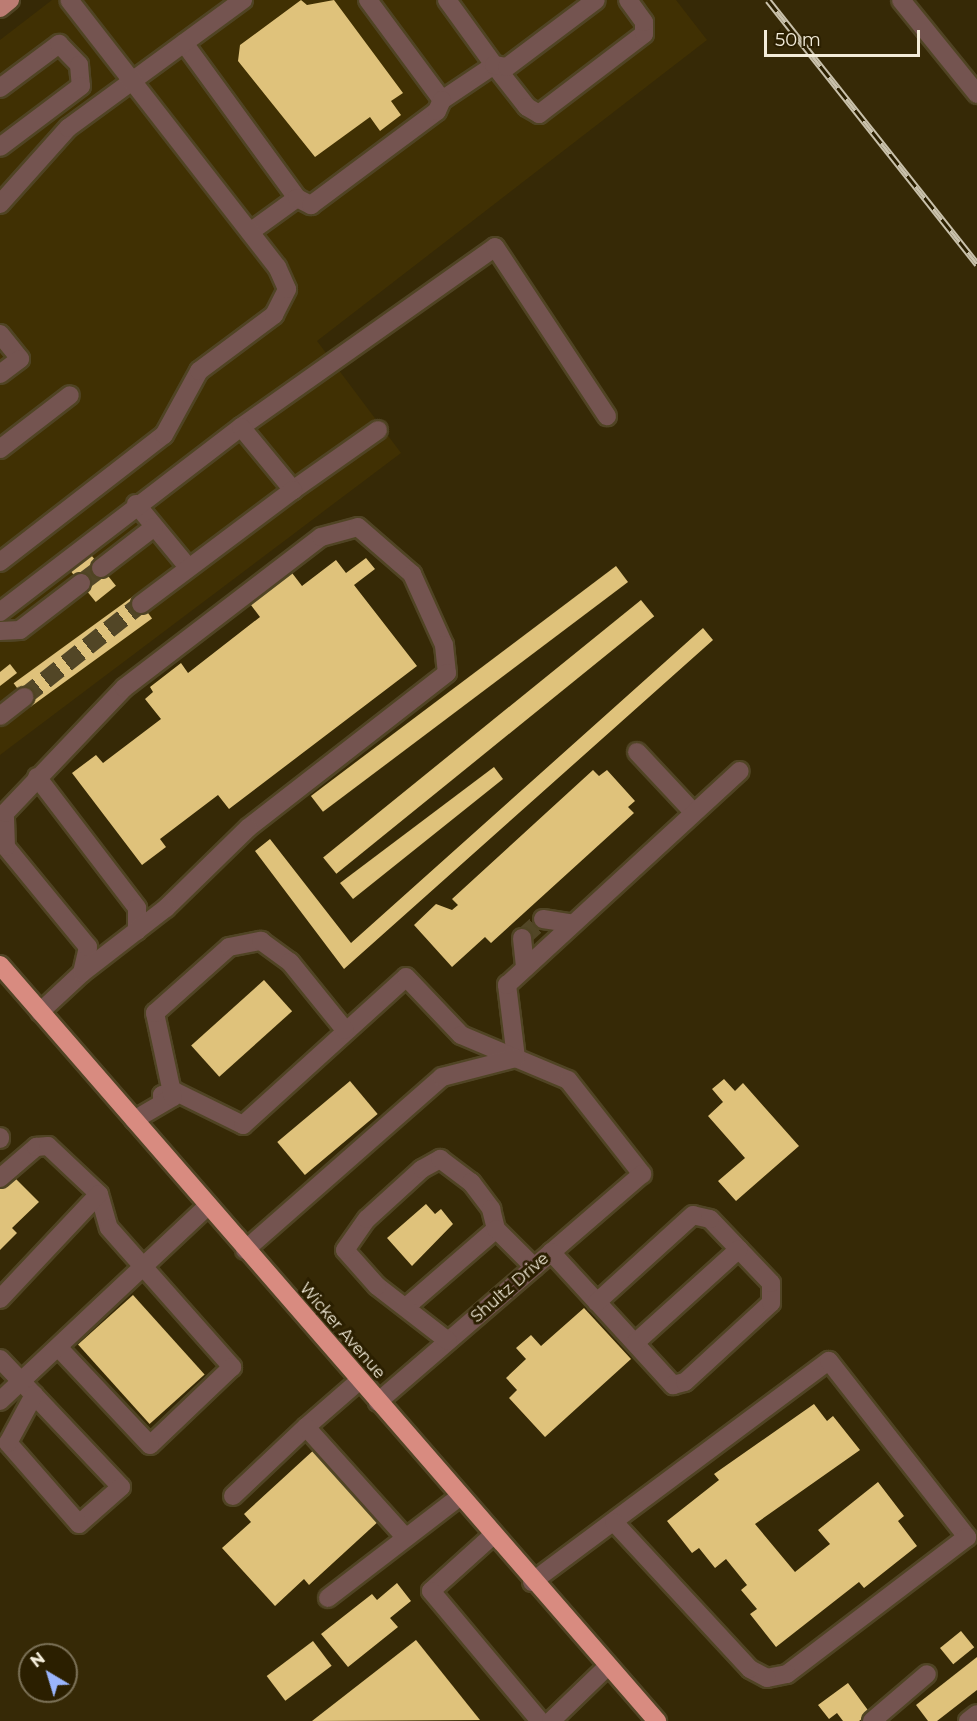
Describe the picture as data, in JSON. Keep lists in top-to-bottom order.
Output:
{
  "streets": {
    "highway": ["Wicker Avenue"],
    "street": ["Shultz Drive"]
  },
  "crossings": [
    ["Shultz Drive", "Wicker Avenue"]
  ],
  "scale_bar": "50 m",
  "north": "top left"
}
